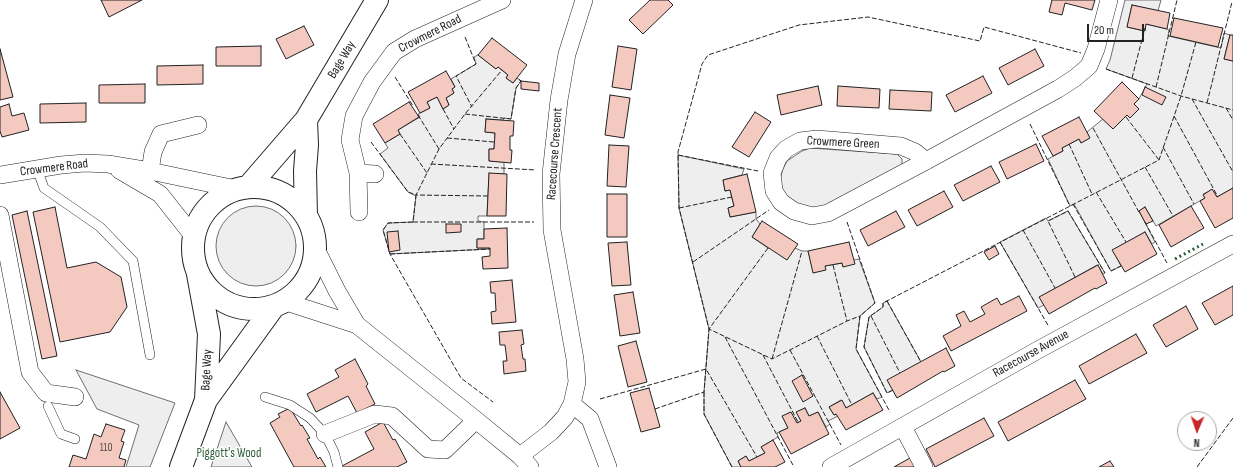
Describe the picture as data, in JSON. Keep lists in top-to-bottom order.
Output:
{
  "streets": {
    "main road": ["Bage Way"],
    "street": [
      "Crowmere Road",
      "Crowmere Green",
      "Racecourse Crescent",
      "Racecourse Avenue"
    ]
  },
  "crossings": [
    ["Crowmere Road", "Bage Way"],
    ["Crowmere Road", "Racecourse Crescent"],
    ["Bage Way", "Racecourse Crescent"]
  ],
  "parks": ["Piggott's Wood"],
  "house_numbers": ["110"],
  "scale_bar": "20 m",
  "north": "bottom"
}
